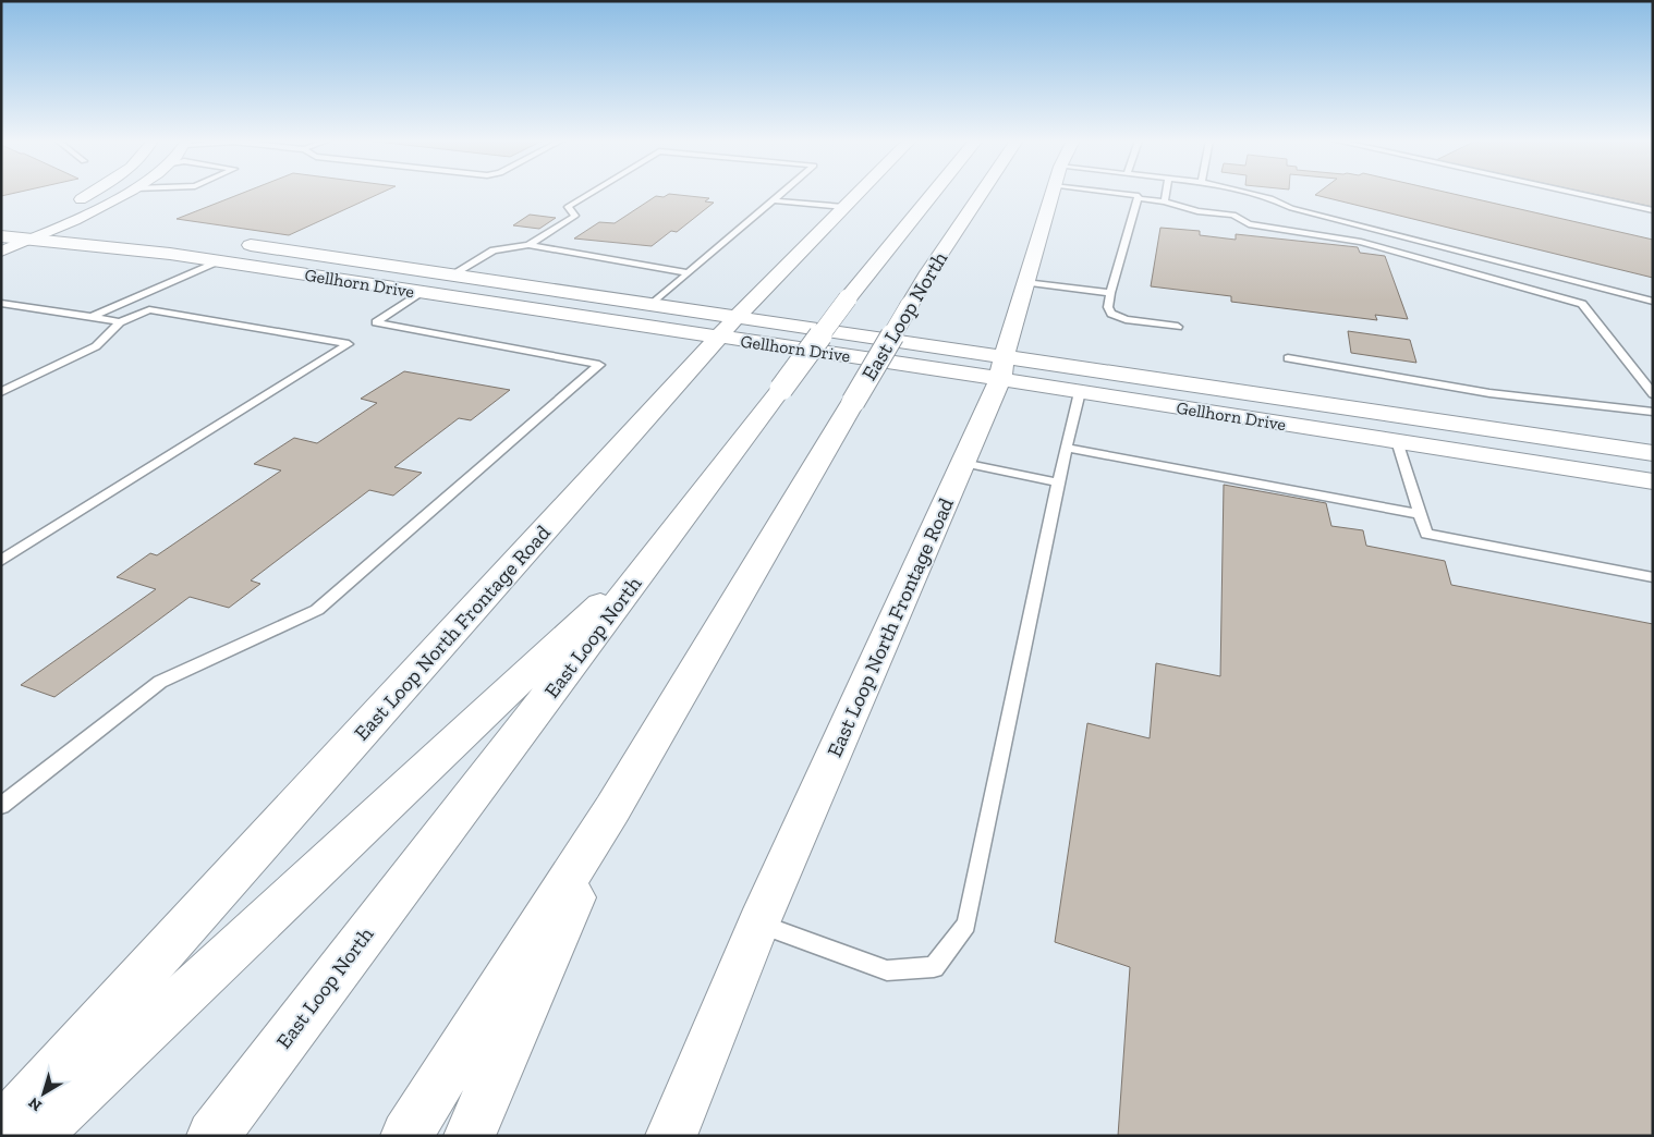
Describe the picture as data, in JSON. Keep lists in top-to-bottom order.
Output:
{
  "streets": {
    "main road": ["Gellhorn Drive", "East Loop North", "East Loop North Frontage Road"]
  },
  "crossings": [
    ["Gellhorn Drive", "East Loop North Frontage Road"]
  ],
  "north": "bottom left"
}
